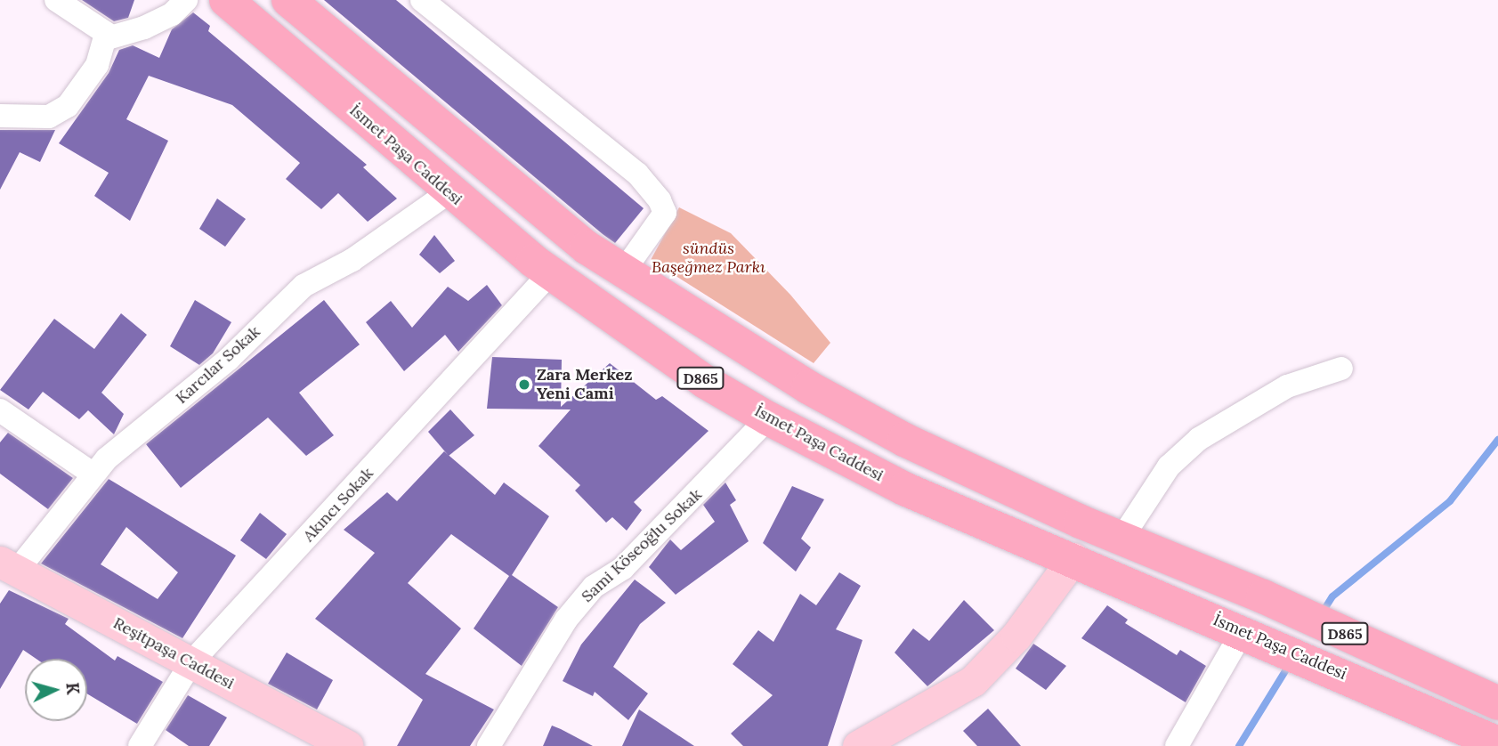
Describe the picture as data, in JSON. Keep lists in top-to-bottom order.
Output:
{
  "streets": {
    "highway": ["İsmet Paşa Caddesi", "D865"],
    "main road": ["Reşitpaşa Caddesi"],
    "street": ["Karcılar Sokak", "Akıncı Sokak", "Sami Köseoğlu Sokak"]
  },
  "crossings": [
    ["İsmet Paşa Caddesi", "Karcılar Sokak"],
    ["İsmet Paşa Caddesi", "Akıncı Sokak"],
    ["İsmet Paşa Caddesi", "Sami Köseoğlu Sokak"],
    ["Karcılar Sokak", "Reşitpaşa Caddesi"],
    ["Akıncı Sokak", "Reşitpaşa Caddesi"]
  ],
  "parks": ["sündüs Başeğmez Parkı"],
  "places": ["Zara Merkez Yeni Cami"],
  "north": "right"
}
